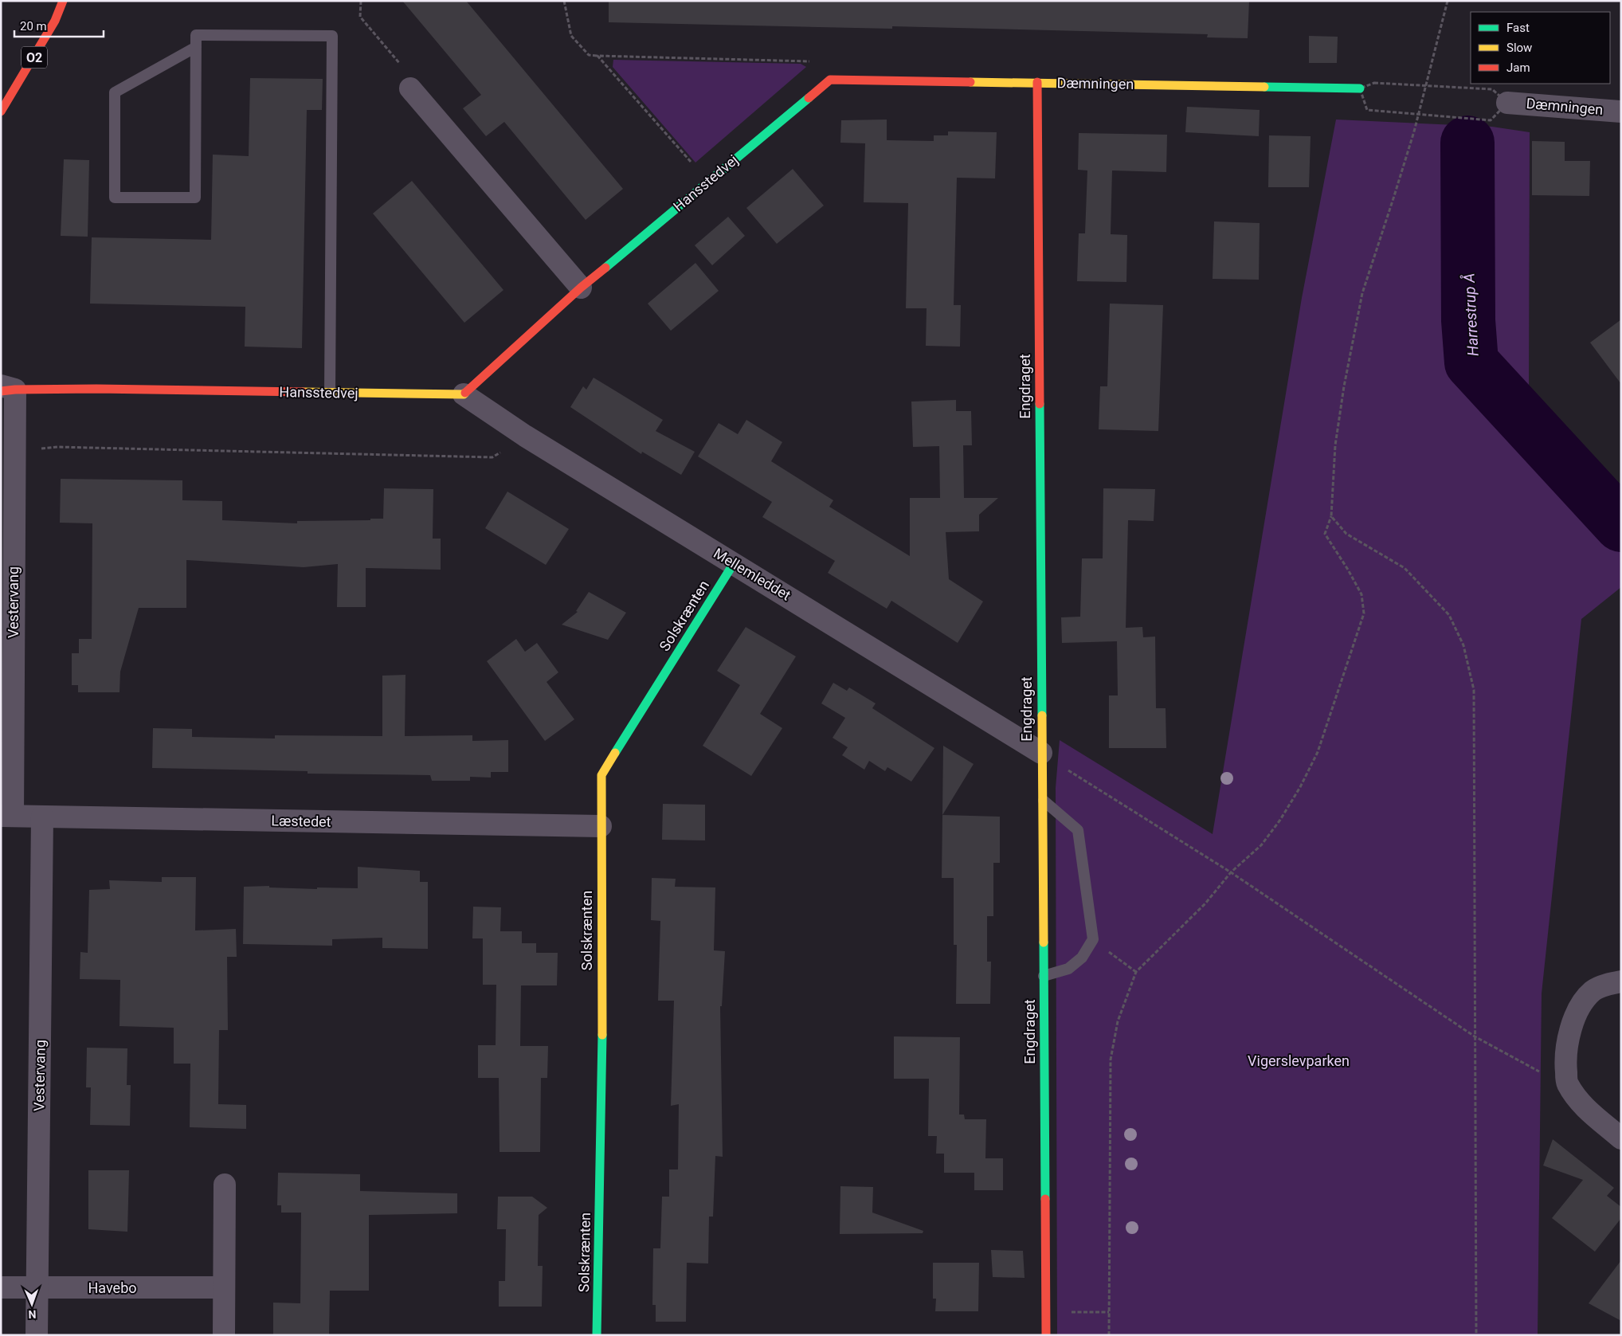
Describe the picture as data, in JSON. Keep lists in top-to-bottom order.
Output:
{
  "streets": {
    "street": [
      "O2",
      "Dæmningen",
      "Hansstedvej",
      "Engdraget",
      "Mellemleddet",
      "Vestervang",
      "Solskrænten",
      "Læstedet",
      "Havebo"
    ]
  },
  "crossings": [
    ["Dæmningen", "Hansstedvej"],
    ["Dæmningen", "Engdraget"],
    ["Hansstedvej", "Mellemleddet"],
    ["Hansstedvej", "Vestervang"],
    ["Engdraget", "Mellemleddet"],
    ["Mellemleddet", "Solskrænten"],
    ["Vestervang", "Læstedet"],
    ["Vestervang", "Havebo"],
    ["Solskrænten", "Læstedet"]
  ],
  "water": ["Harrestrup Å"],
  "parks": ["Vigerslevparken"],
  "legend": ["Fast", "Slow", "Jam"],
  "scale_bar": "20 m",
  "north": "bottom"
}
